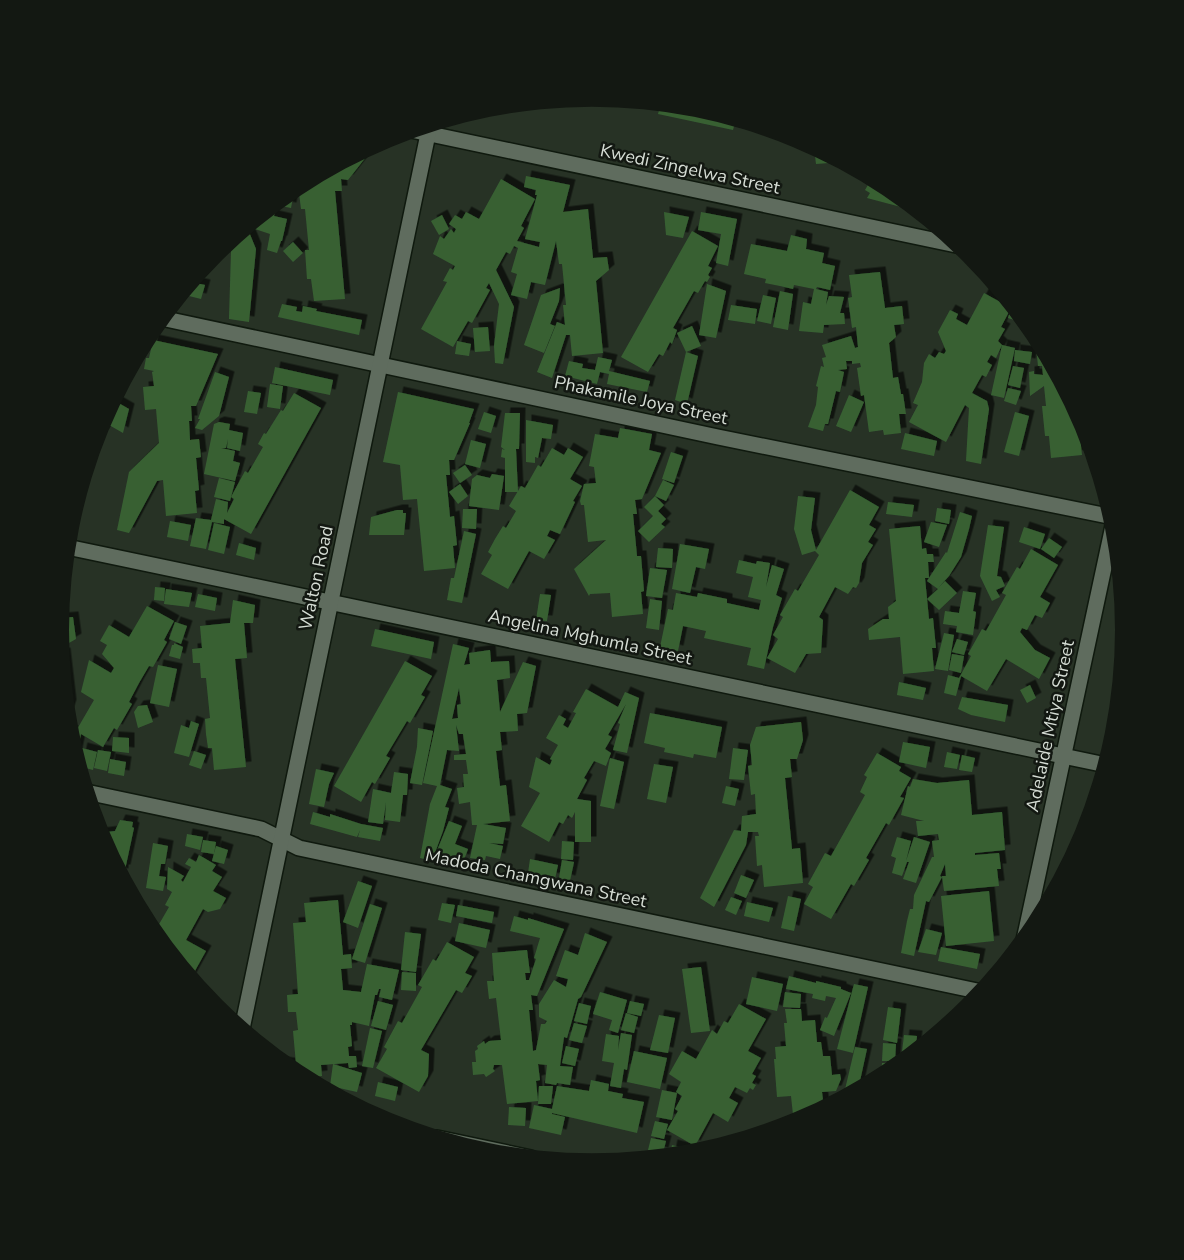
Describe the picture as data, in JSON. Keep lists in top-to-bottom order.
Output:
{
  "streets": {
    "street": [
      "Kwedi Zingelwa Street",
      "Phakamile Joya Street",
      "Walton Road",
      "Angelina Mghumla Street",
      "Adelaide Mtiya Street",
      "Madoda Chamgwana Street"
    ]
  },
  "crossings": [
    ["Kwedi Zingelwa Street", "Walton Road"],
    ["Phakamile Joya Street", "Walton Road"],
    ["Walton Road", "Angelina Mghumla Street"],
    ["Walton Road", "Madoda Chamgwana Street"],
    ["Angelina Mghumla Street", "Adelaide Mtiya Street"]
  ]
}
